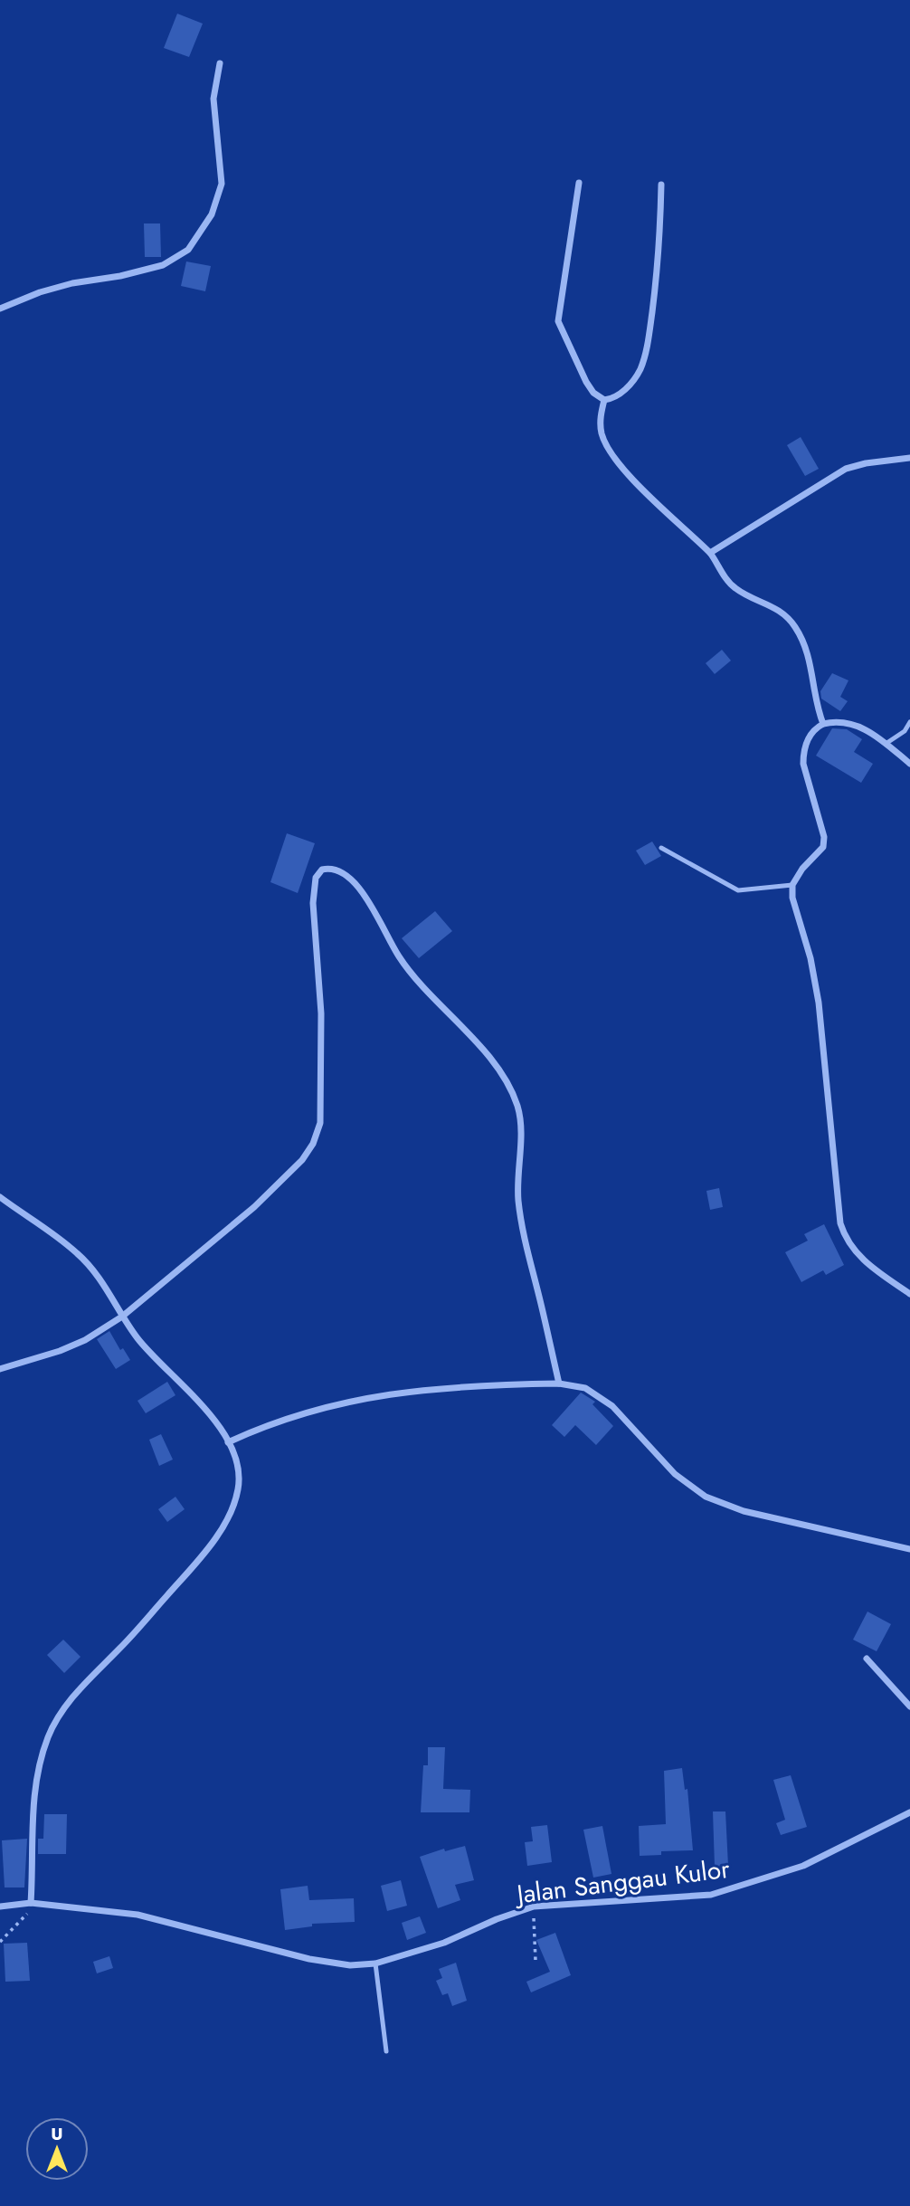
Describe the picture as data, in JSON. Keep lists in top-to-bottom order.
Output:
{
  "streets": {
    "street": ["Jalan Sanggau Kulor"]
  },
  "north": "top"
}
